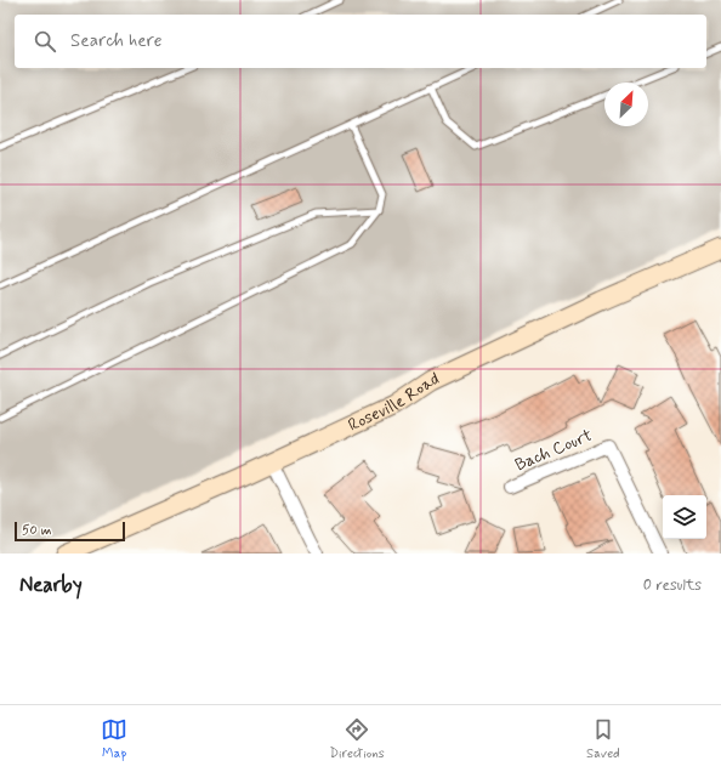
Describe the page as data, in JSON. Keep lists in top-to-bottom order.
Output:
{
  "streets": {
    "main road": ["Roseville Road"],
    "street": ["Bach Court"]
  },
  "scale_bar": "50 m",
  "north": "top right",
  "page": {
    "search": "Search here",
    "scale": "50 m",
    "heading": ["Nearby", "0 results"],
    "nav": ["Map", "Directions", "Saved"]
  }
}
